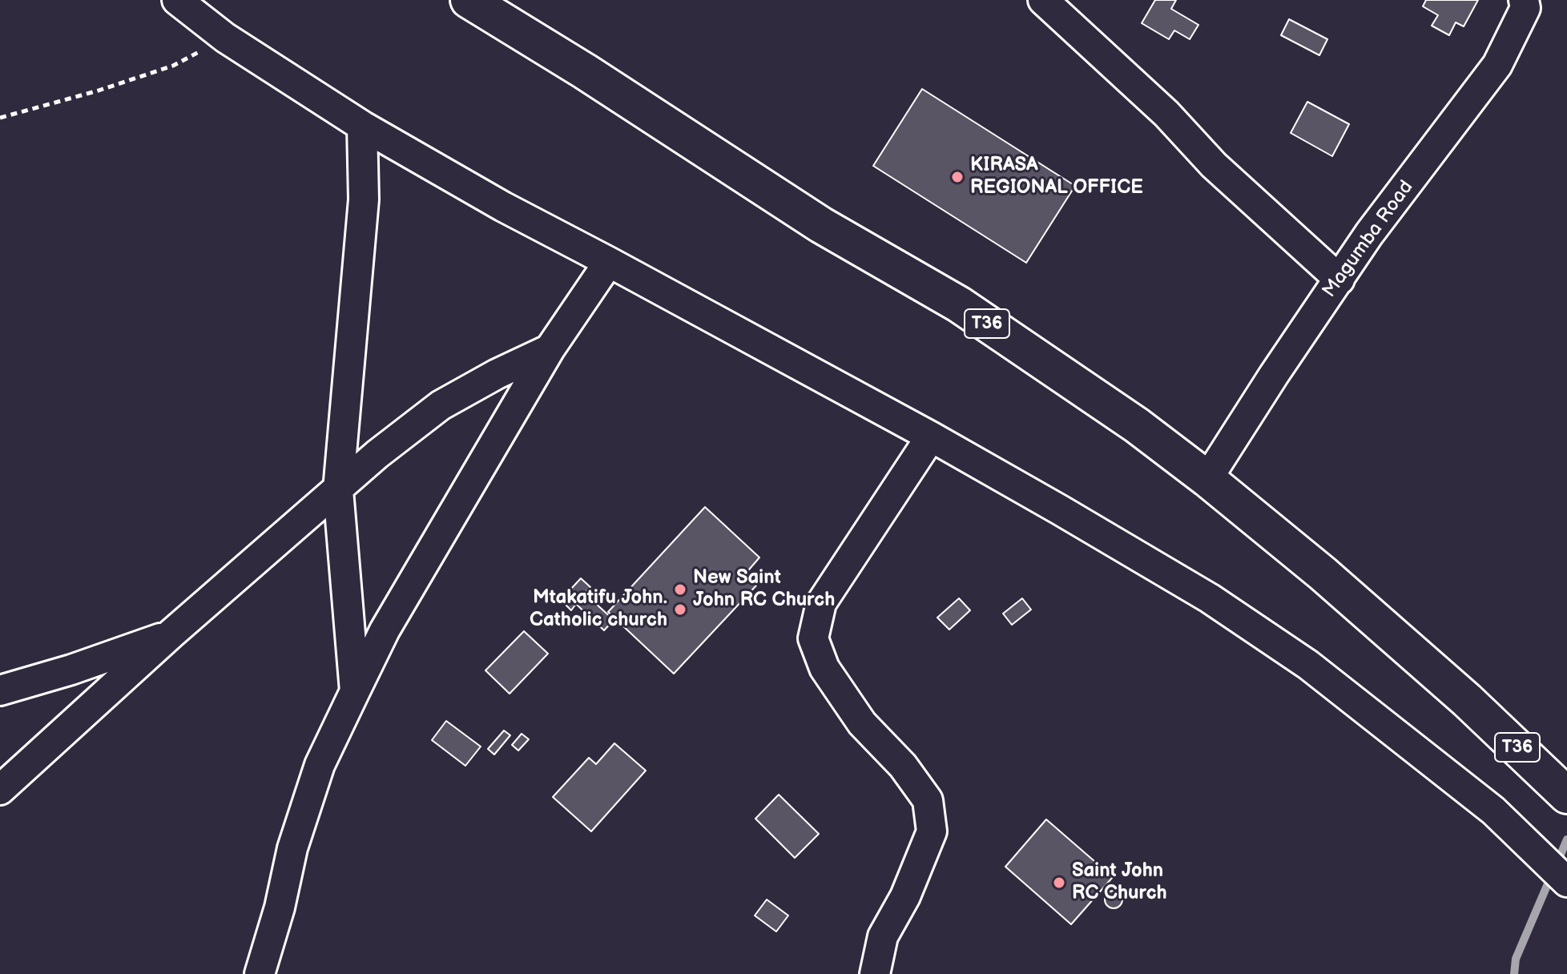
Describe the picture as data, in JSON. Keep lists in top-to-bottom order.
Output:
{
  "streets": {
    "highway": ["T36"],
    "street": ["Magumba Road"]
  },
  "crossings": [
    ["Magumba Road", "T36"]
  ],
  "places": [
    "KIRASA REGIONAL OFFICE",
    "New Saint John RC Church",
    "Mtakatifu John. Catholic church",
    "Saint John RC Church"
  ]
}
